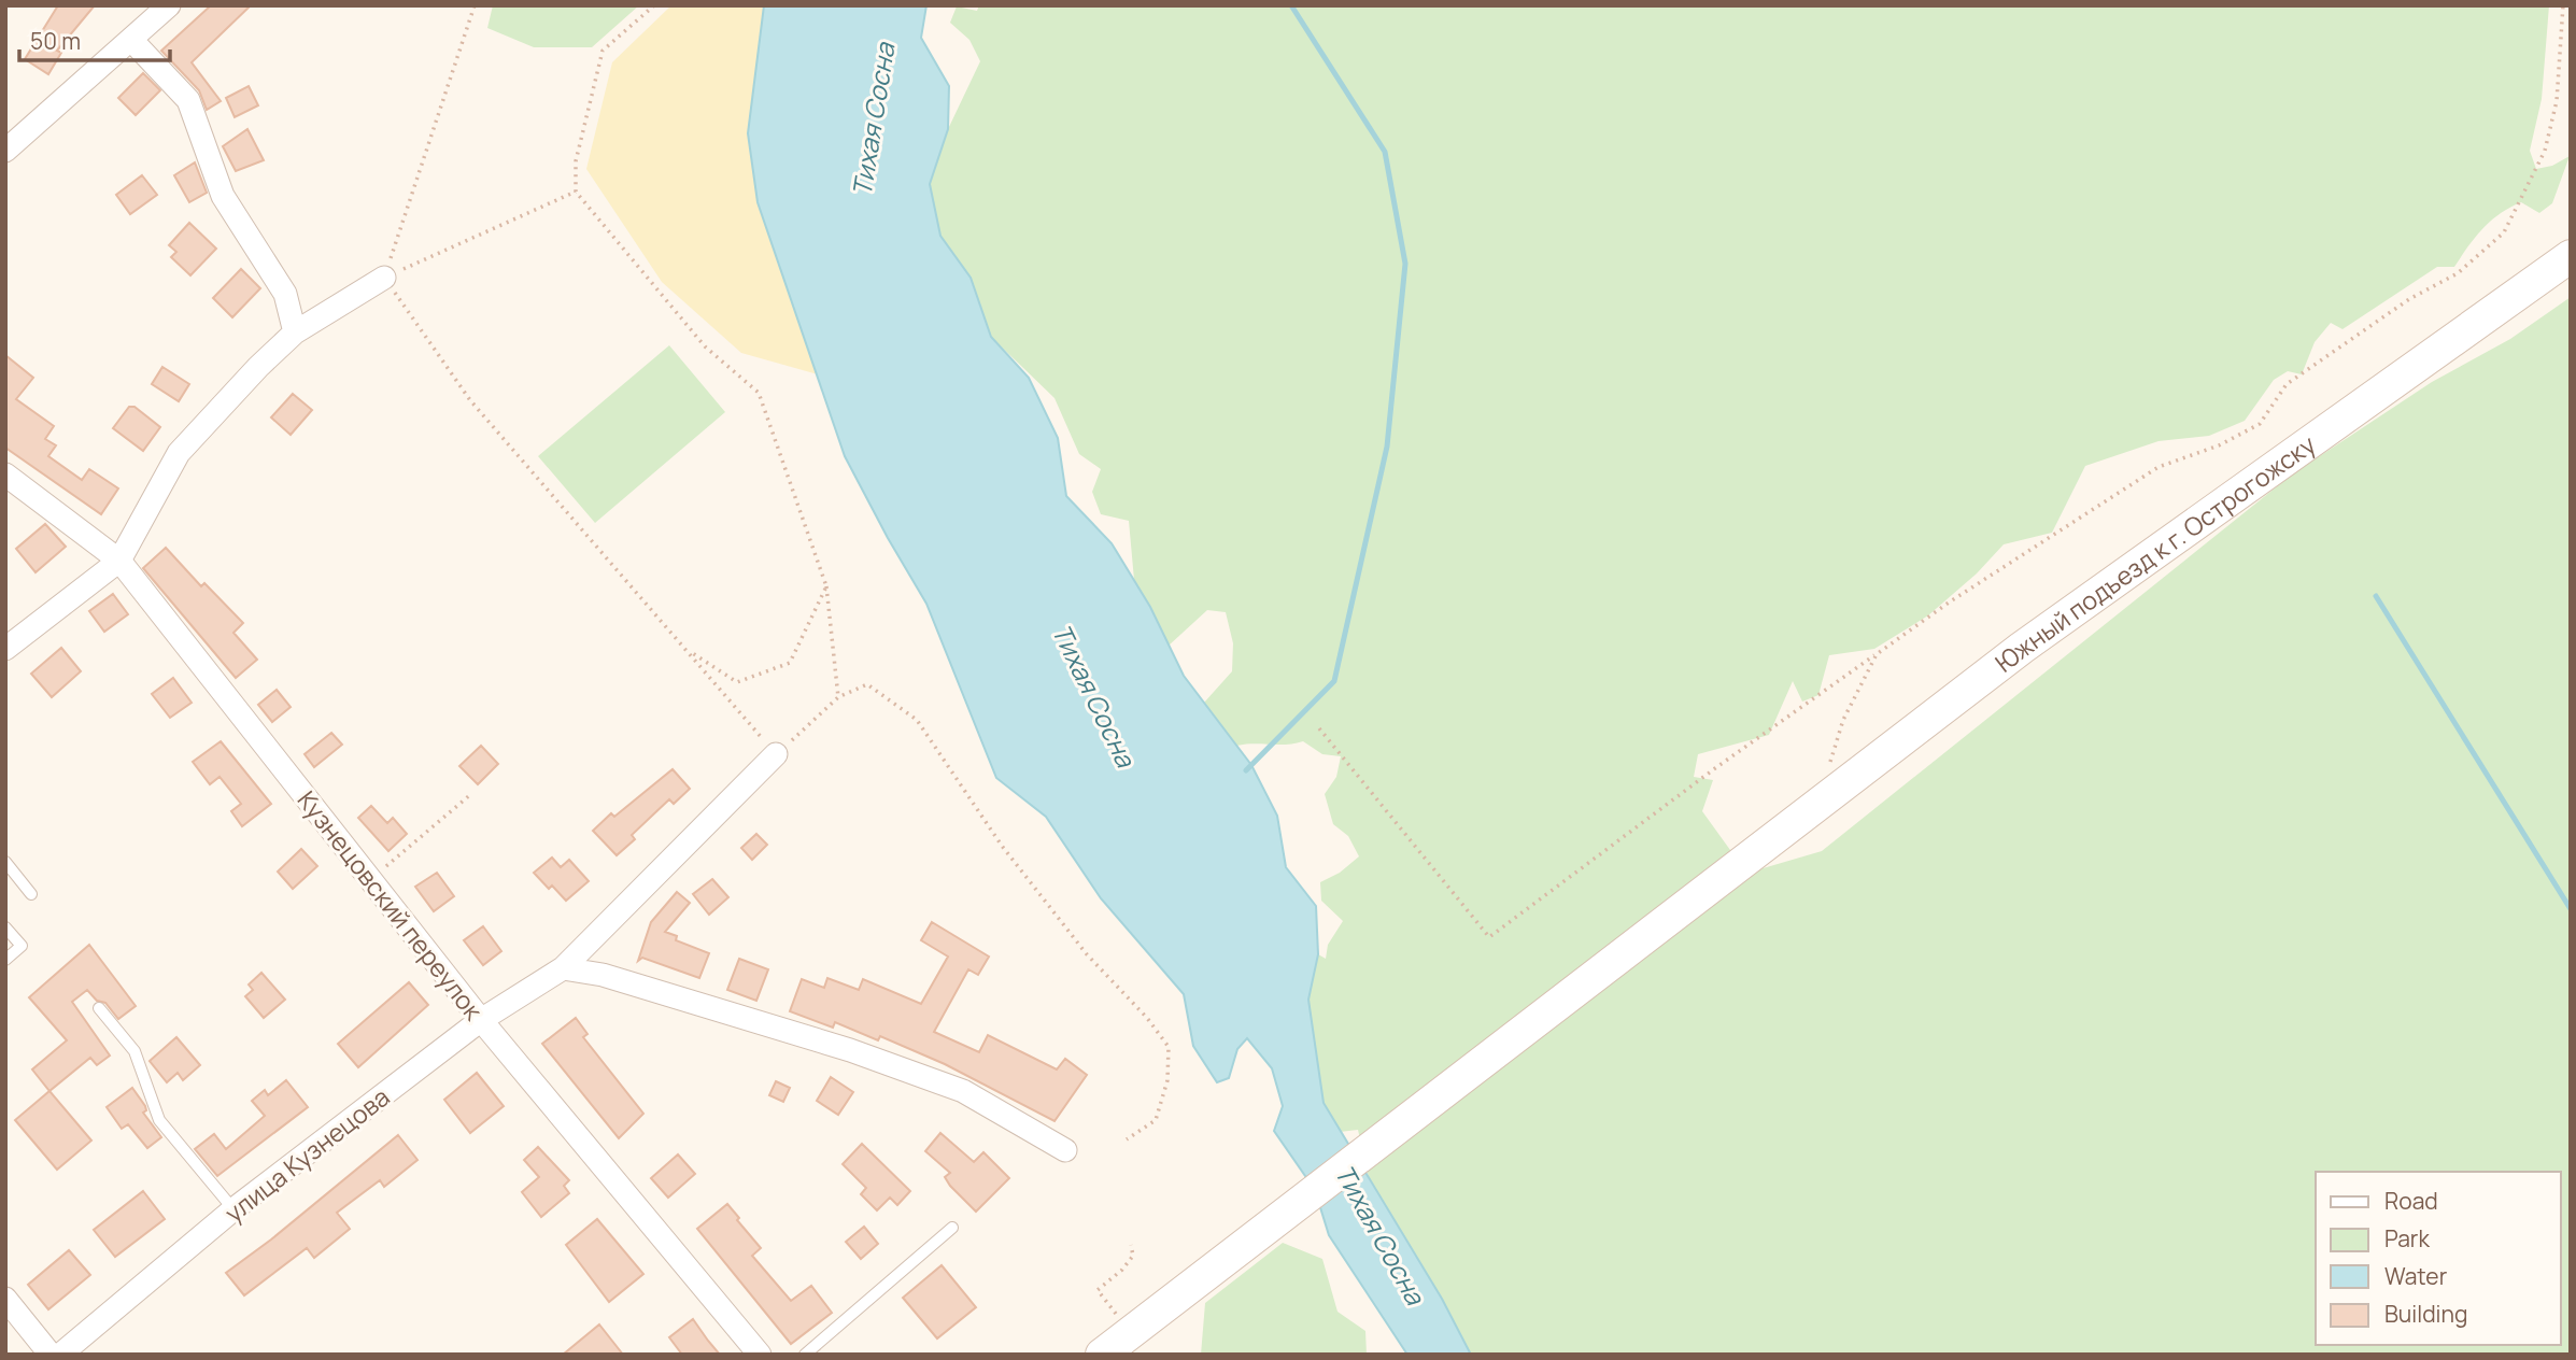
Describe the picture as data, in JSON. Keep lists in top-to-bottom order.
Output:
{
  "streets": {
    "main road": ["Южный подъезд к г. Острогожску"],
    "street": ["Кузнецовский переулок", "улица Кузнецова"]
  },
  "crossings": [
    ["Кузнецовский переулок", "улица Кузнецова"]
  ],
  "water": ["Тихая Сосна"],
  "legend": [
    "Road",
    "Park",
    "Water",
    "Building"
  ],
  "scale_bar": "50 m"
}
